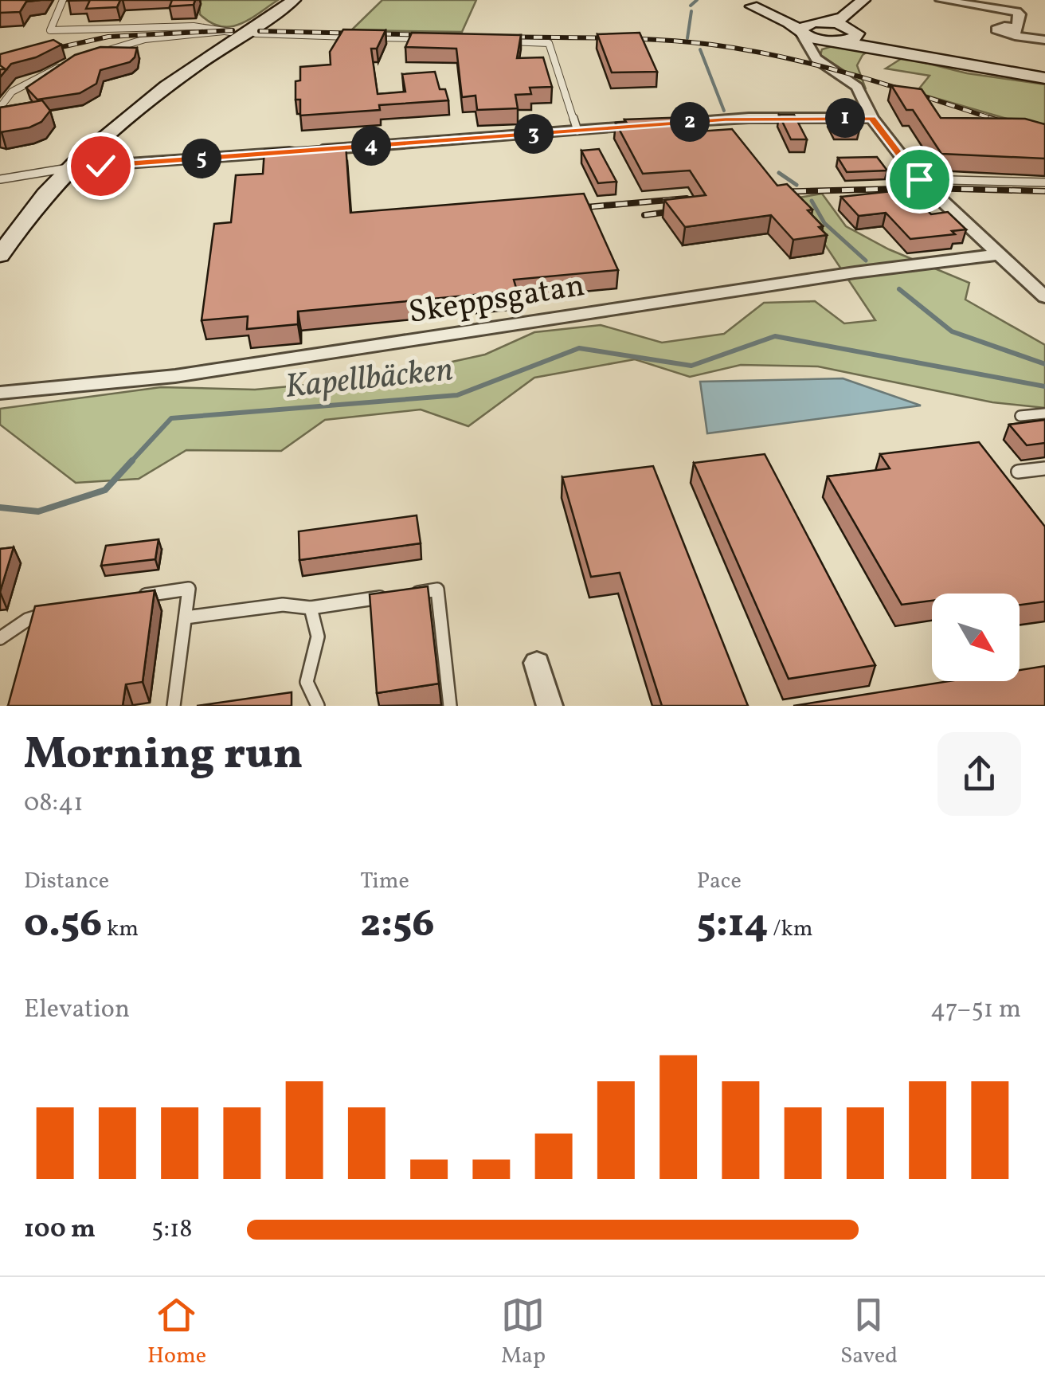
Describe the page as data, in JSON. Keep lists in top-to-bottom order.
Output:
{
  "streets": {
    "street": ["Skeppsgatan"]
  },
  "water": ["Kapellbäcken"],
  "north": "bottom right",
  "page": {
    "pins": [
      "1",
      "2",
      "3",
      "4",
      "5"
    ],
    "heading": ["Morning run", "08:41"],
    "stats": [
      ["Distance", "0.56 km"],
      ["Time", "2:56"],
      ["Pace", "5:14 /km"]
    ],
    "chart": ["Elevation", "47–51 m"],
    "list": [
      {
        "name": "100 m",
        "note": "5:18"
      }
    ],
    "tabs": ["Home", "Map", "Saved"]
  }
}
